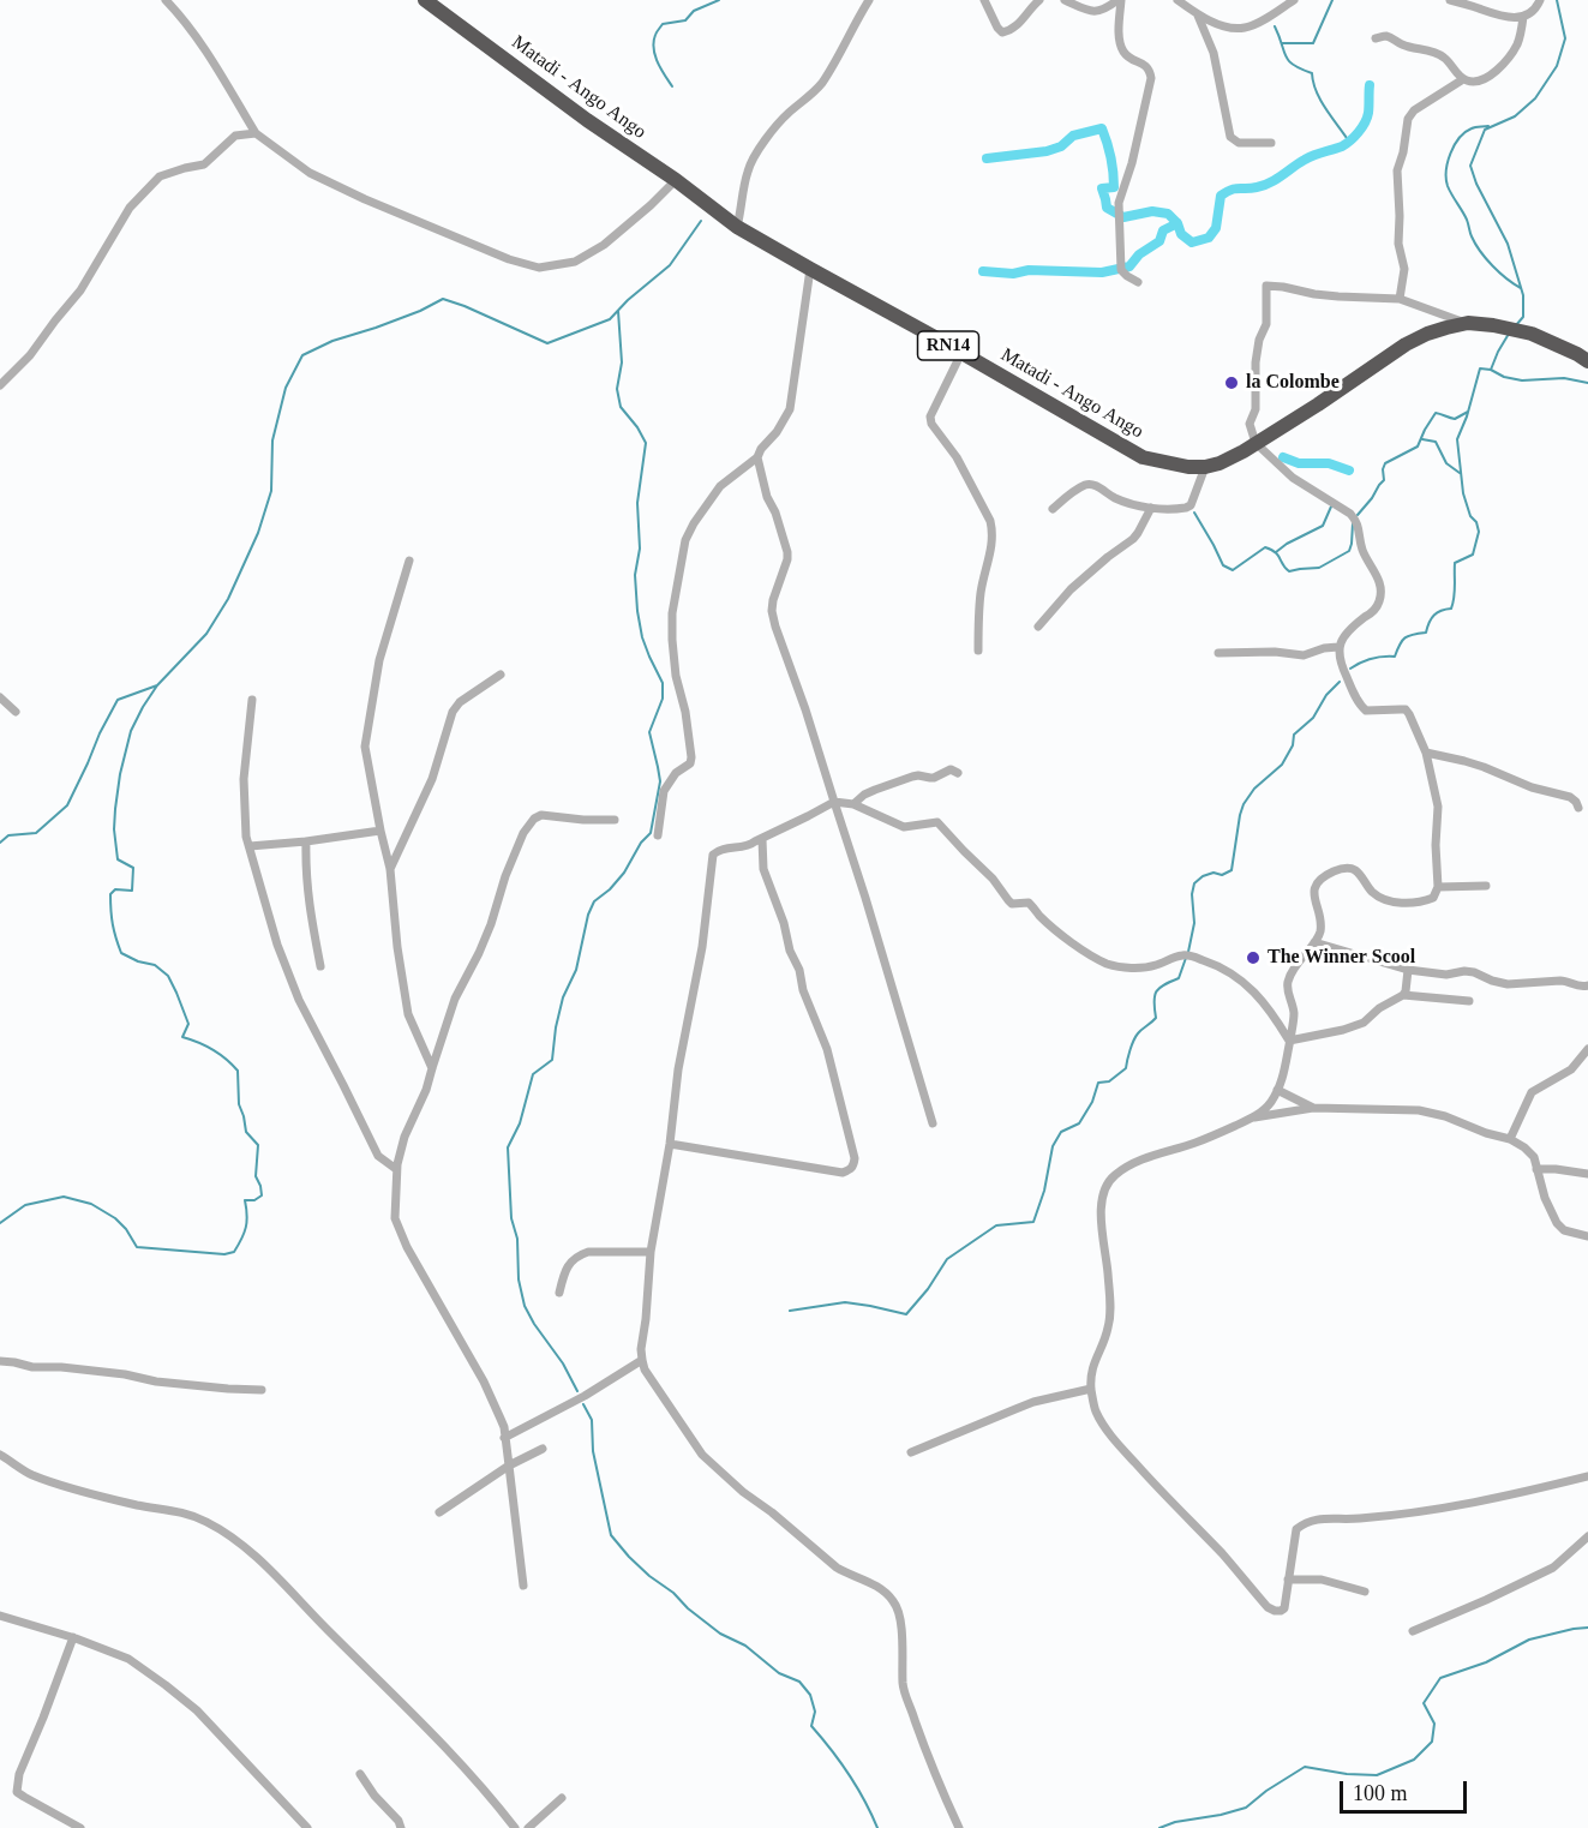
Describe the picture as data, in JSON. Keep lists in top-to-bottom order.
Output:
{
  "streets": {
    "highway": ["Matadi - Ango Ango", "RN14"]
  },
  "places": ["la Colombe", "The Winner Scool"],
  "scale_bar": "100 m"
}
